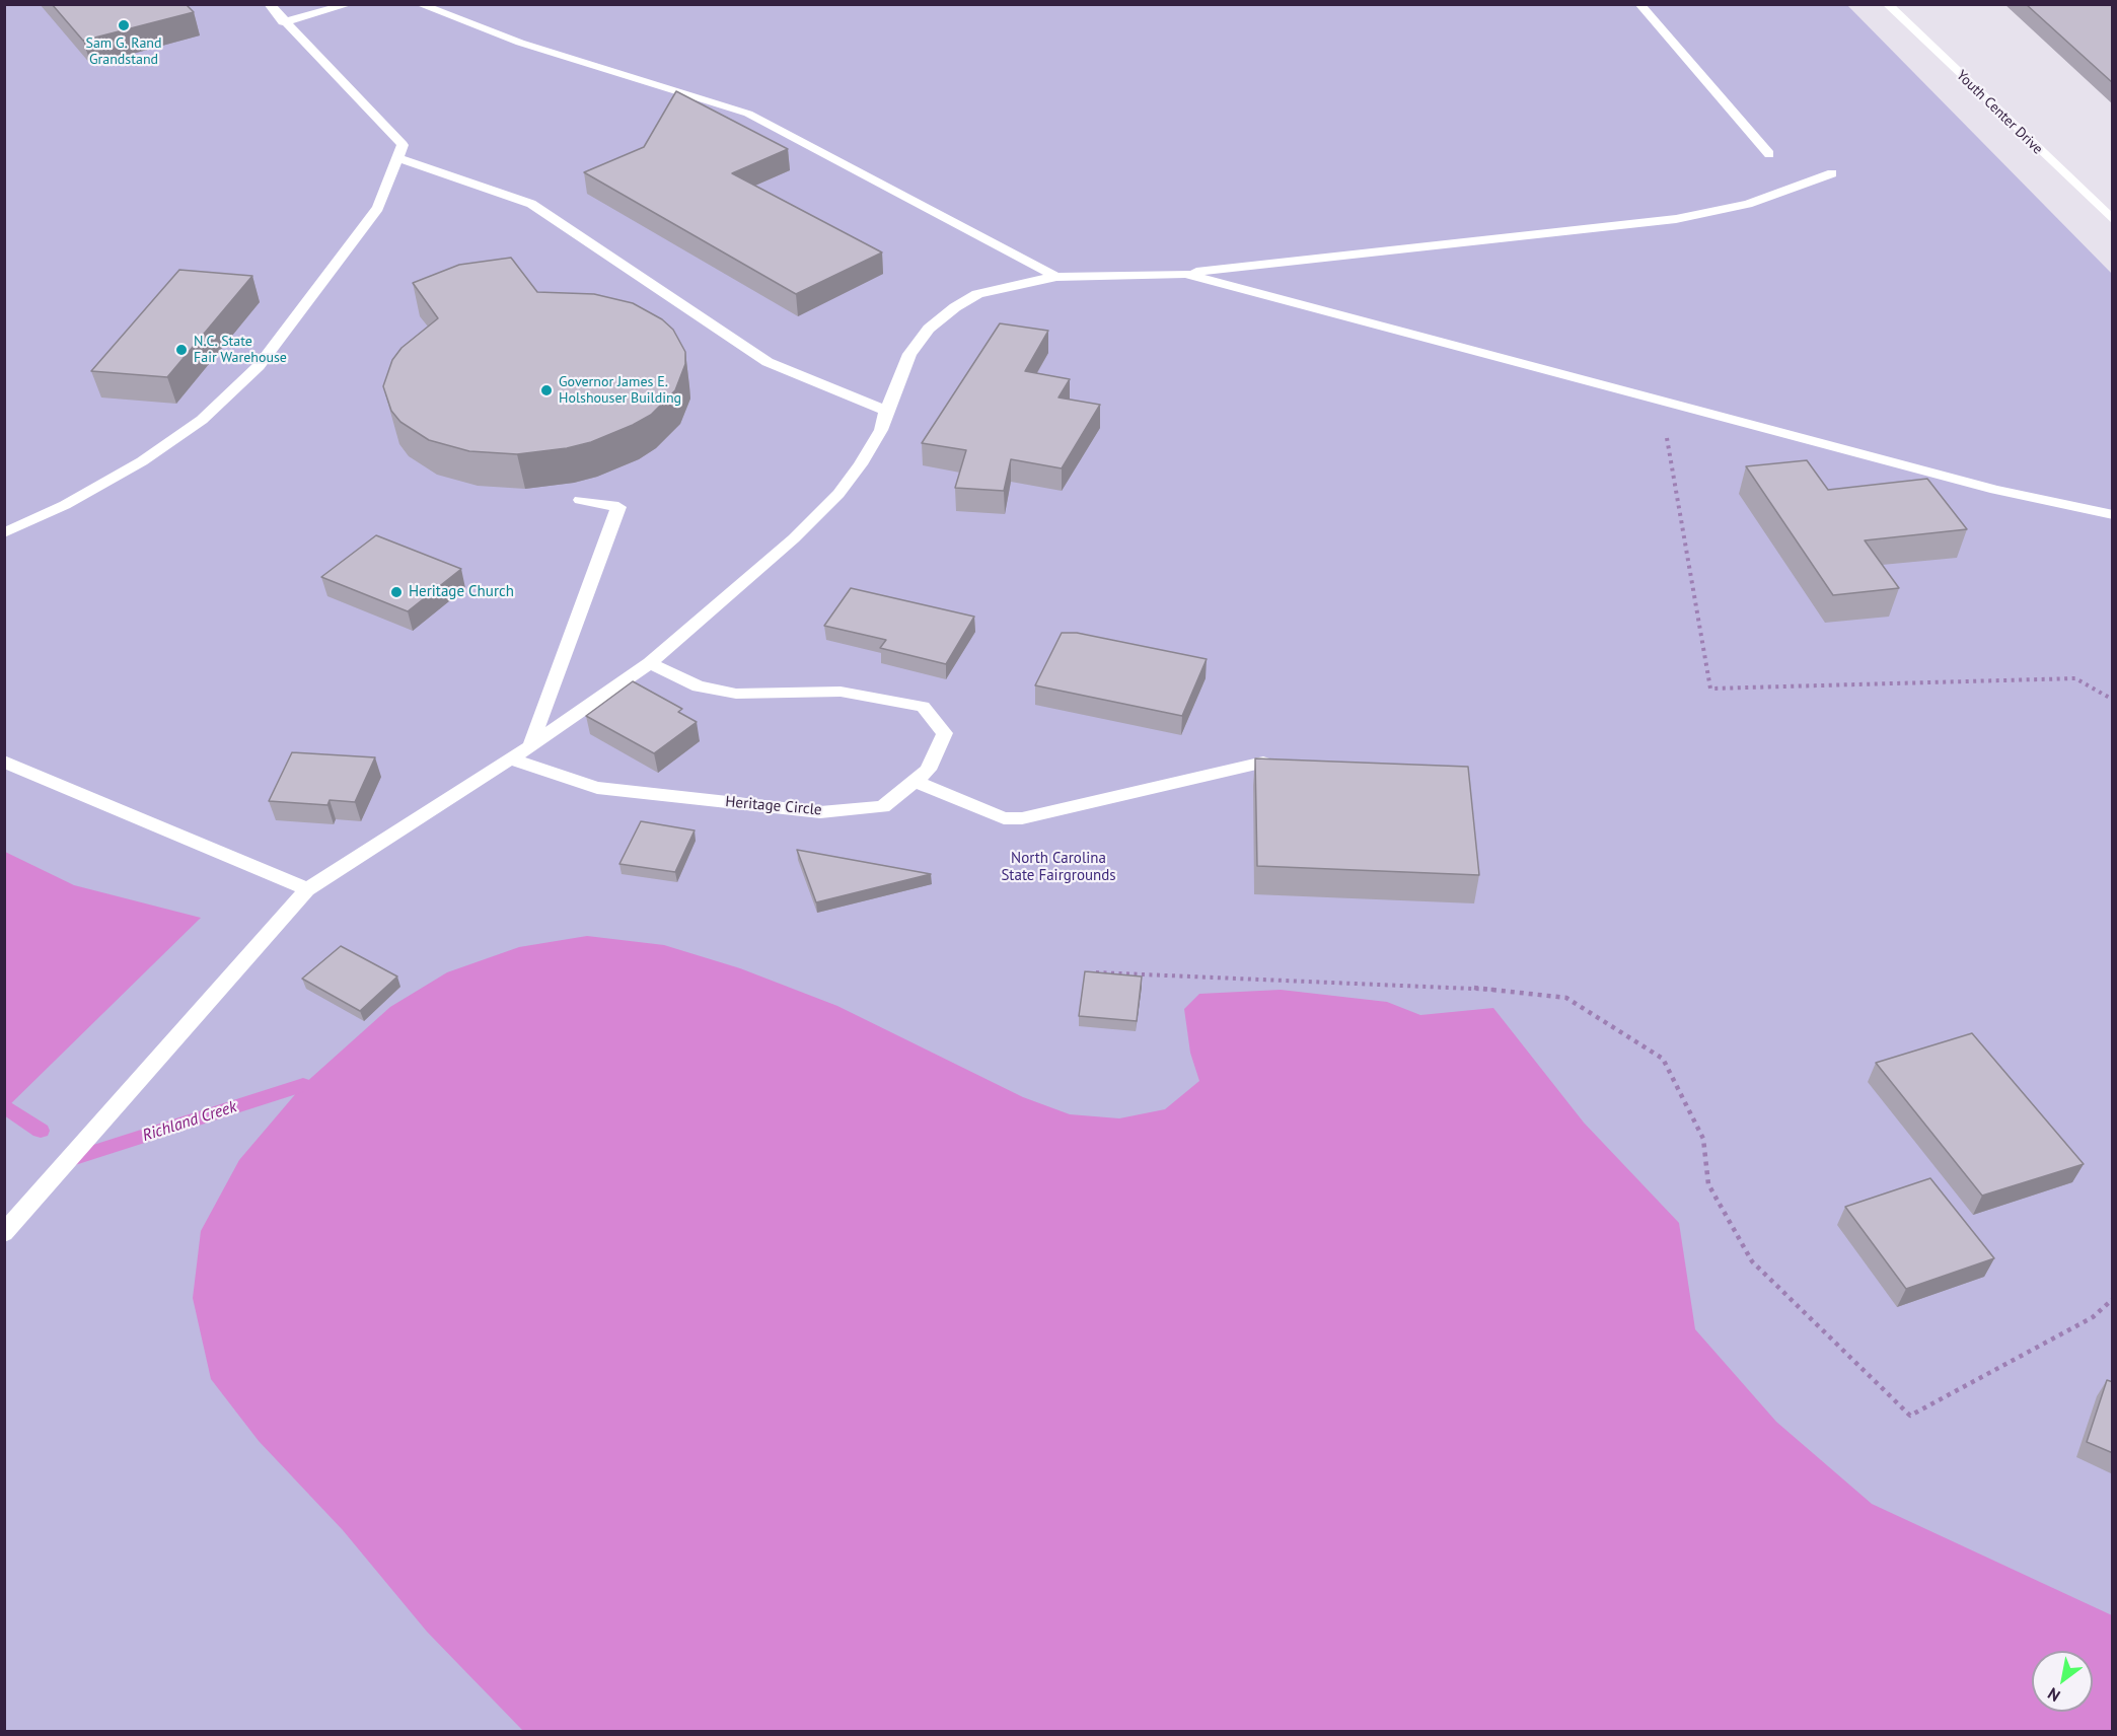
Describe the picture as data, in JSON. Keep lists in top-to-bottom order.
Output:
{
  "streets": {
    "street": ["Youth Center Drive", "Heritage Circle"]
  },
  "water": ["Richland Creek"],
  "parks": ["North Carolina State Fairgrounds"],
  "places": [
    "Sam G. Rand Grandstand",
    "N.C. State Fair Warehouse",
    "Governor James E. Holshouser Building",
    "Heritage Church"
  ],
  "north": "bottom left"
}
